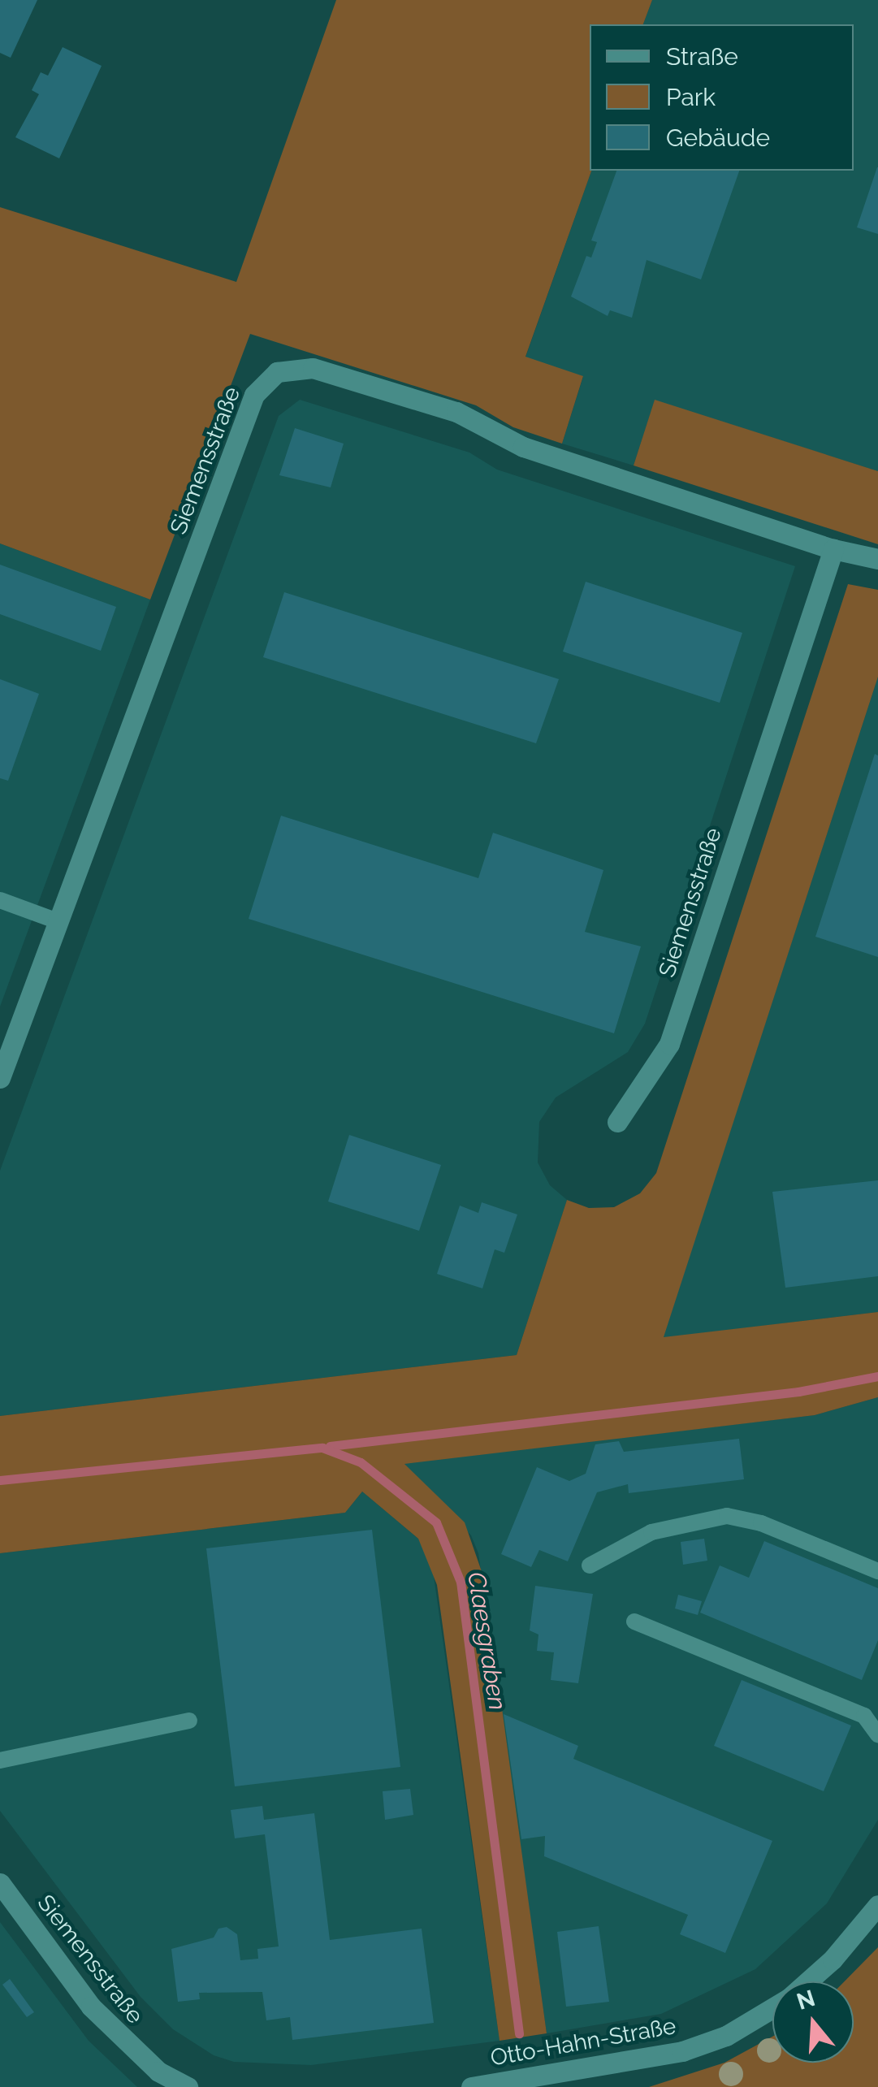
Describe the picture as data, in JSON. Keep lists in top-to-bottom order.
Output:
{
  "streets": {
    "street": ["Siemensstraße", "Otto-Hahn-Straße"]
  },
  "water": ["Claesgraben"],
  "legend": ["Straße", "Park", "Gebäude"],
  "north": "top"
}
